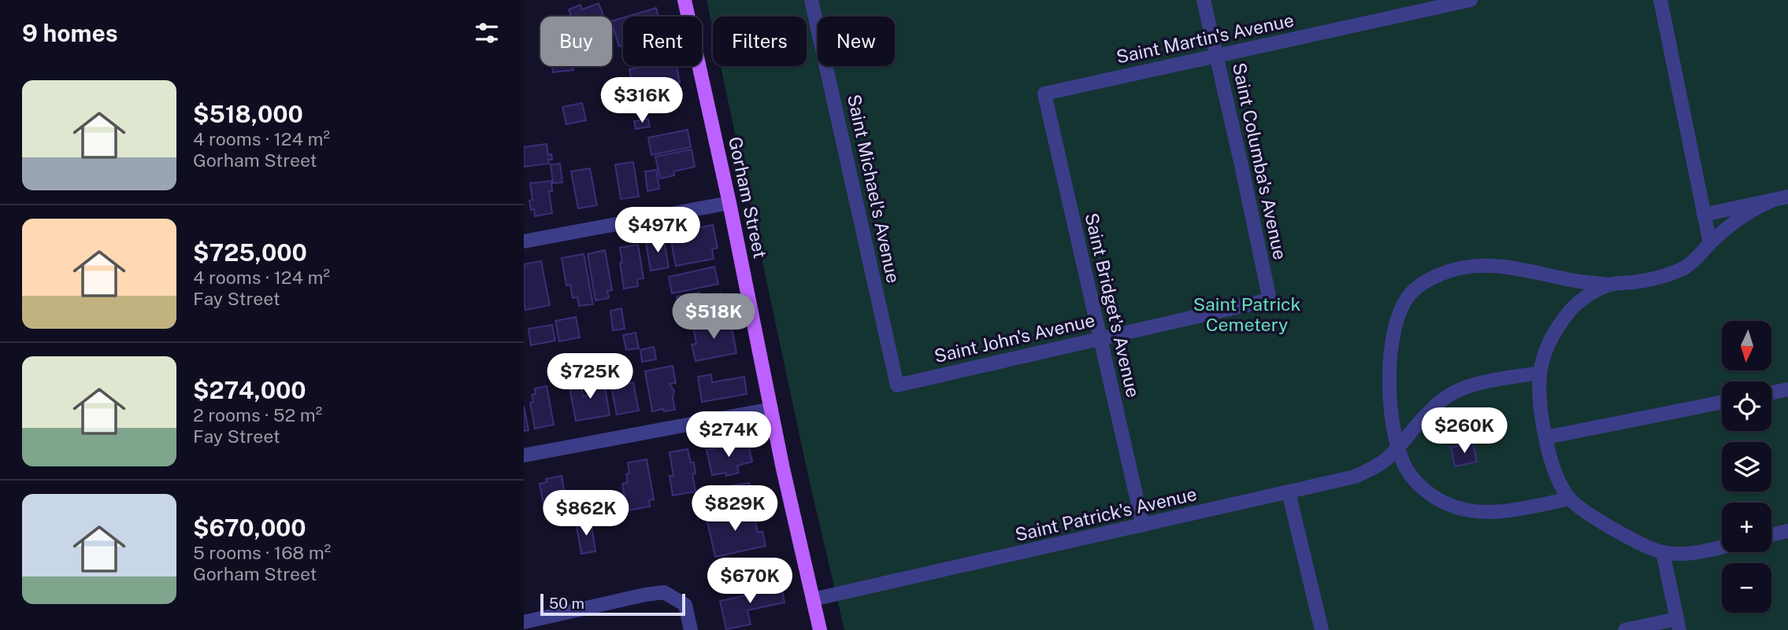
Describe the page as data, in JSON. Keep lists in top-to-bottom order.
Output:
{
  "streets": {
    "main road": ["Gorham Street"],
    "street": [
      "Saint Martin's Avenue",
      "Saint Columba's Avenue",
      "Saint Michael's Avenue",
      "Saint Bridget's Avenue",
      "Saint John's Avenue",
      "Saint Patrick's Avenue"
    ]
  },
  "crossings": [
    ["Saint Martin's Avenue", "Saint Columba's Avenue"],
    ["Saint Martin's Avenue", "Saint Bridget's Avenue"],
    ["Saint Columba's Avenue", "Saint John's Avenue"],
    ["Saint Michael's Avenue", "Saint John's Avenue"],
    ["Gorham Street", "Saint Patrick's Avenue"],
    ["Saint Bridget's Avenue", "Saint John's Avenue"],
    ["Saint Bridget's Avenue", "Saint Patrick's Avenue"]
  ],
  "parks": ["Saint Patrick Cemetery"],
  "scale_bar": "50 m",
  "north": "bottom",
  "page": {
    "heading": "9 homes",
    "chip": [
      "Buy",
      "Rent",
      "Filters",
      "New"
    ],
    "list": [
      {
        "name": "$518,000",
        "note": "4 rooms · 124 m² · Gorham Street"
      },
      {
        "name": "$725,000",
        "note": "4 rooms · 124 m² · Fay Street"
      },
      {
        "name": "$274,000",
        "note": "2 rooms · 52 m² · Fay Street"
      },
      {
        "name": "$670,000",
        "note": "5 rooms · 168 m² · Gorham Street"
      }
    ],
    "price": [
      "$316K",
      "$497K",
      "$518K",
      "$725K",
      "$260K",
      "$274K",
      "$829K",
      "$862K",
      "$670K"
    ],
    "map_buttons": ["+", "−"],
    "scale": "50 m"
  }
}
